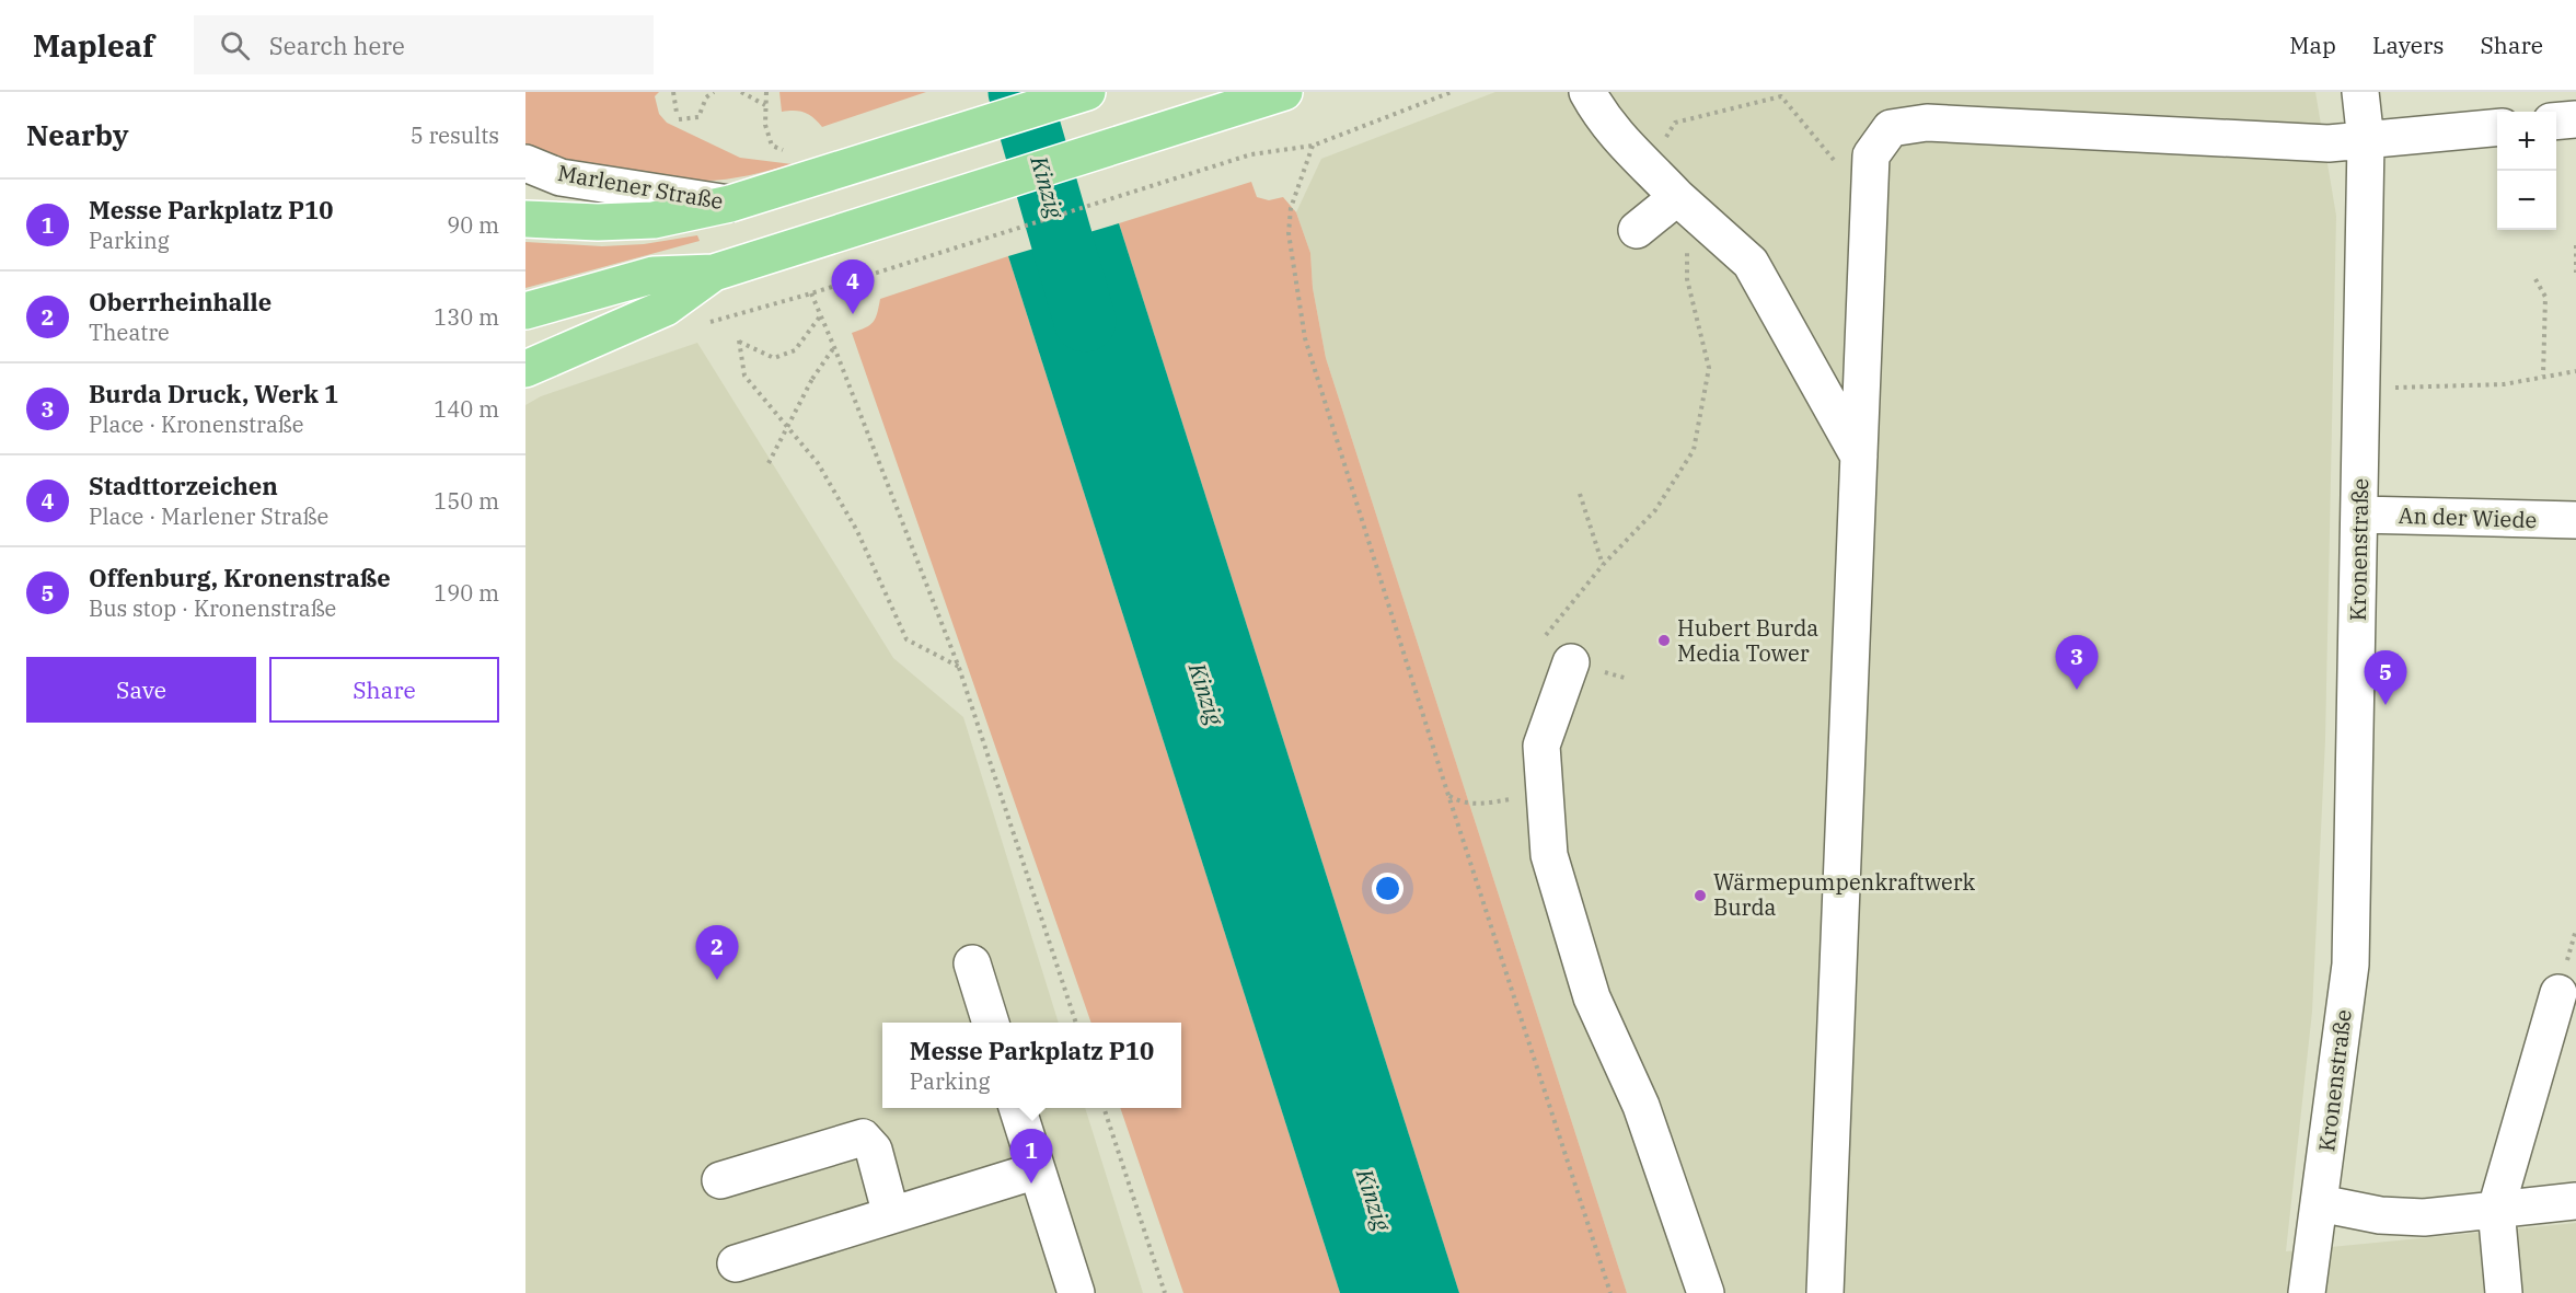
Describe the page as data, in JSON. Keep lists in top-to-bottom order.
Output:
{
  "streets": {
    "main road": ["Marlener Straße"],
    "street": ["An der Wiede", "Kronenstraße"]
  },
  "crossings": [
    ["An der Wiede", "Kronenstraße"]
  ],
  "water": ["Kinzig"],
  "places": ["Hubert Burda Media Tower", "Wärmepumpenkraftwerk Burda"],
  "page": {
    "header": "Mapleaf",
    "search": "Search here",
    "nav": ["Map", "Layers", "Share"],
    "heading": ["Nearby", "5 results"],
    "map_buttons": ["+", "−"],
    "list": [
      {
        "mark": "1",
        "name": "Messe Parkplatz P10",
        "note": "Parking",
        "value": "90 m"
      },
      {
        "mark": "2",
        "name": "Oberrheinhalle",
        "note": "Theatre",
        "value": "130 m"
      },
      {
        "mark": "3",
        "name": "Burda Druck, Werk 1",
        "note": "Place · Kronenstraße",
        "value": "140 m"
      },
      {
        "mark": "4",
        "name": "Stadttorzeichen",
        "note": "Place · Marlener Straße",
        "value": "150 m"
      },
      {
        "mark": "5",
        "name": "Offenburg, Kronenstraße",
        "note": "Bus stop · Kronenstraße",
        "value": "190 m"
      }
    ],
    "pins": [
      "4",
      "3",
      "5",
      "2",
      "1"
    ],
    "buttons": ["Save", "Share"],
    "popup": ["Messe Parkplatz P10", "Parking"]
  }
}
